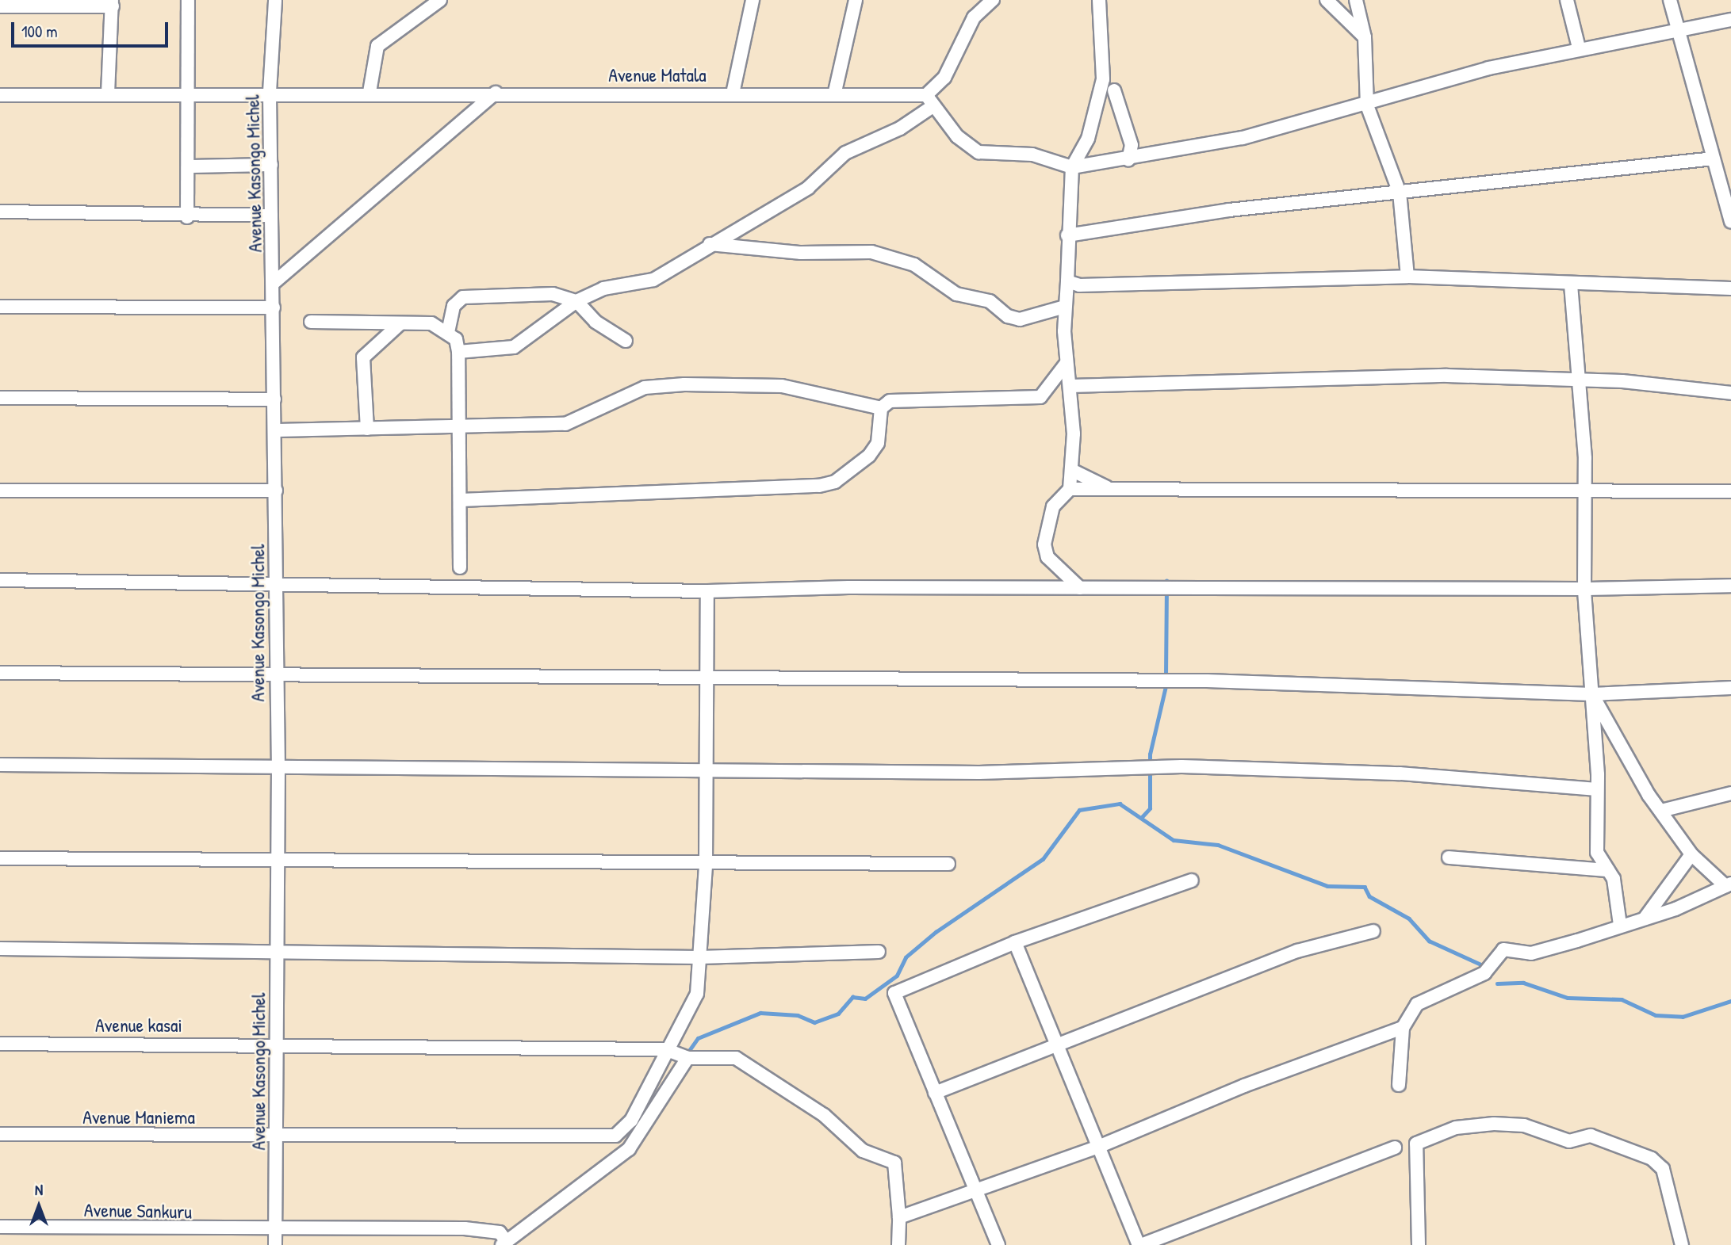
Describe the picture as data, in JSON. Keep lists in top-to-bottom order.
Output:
{
  "streets": {
    "street": [
      "Avenue Matala",
      "Avenue Kasongo Michel",
      "Avenue kasai",
      "Avenue Maniema",
      "Avenue Sankuru"
    ]
  },
  "crossings": [
    ["Avenue Matala", "Avenue Kasongo Michel"],
    ["Avenue Kasongo Michel", "Avenue kasai"],
    ["Avenue Kasongo Michel", "Avenue Maniema"],
    ["Avenue Kasongo Michel", "Avenue Sankuru"],
    ["Avenue kasai", "Avenue Maniema"]
  ],
  "scale_bar": "100 m",
  "north": "top"
}
